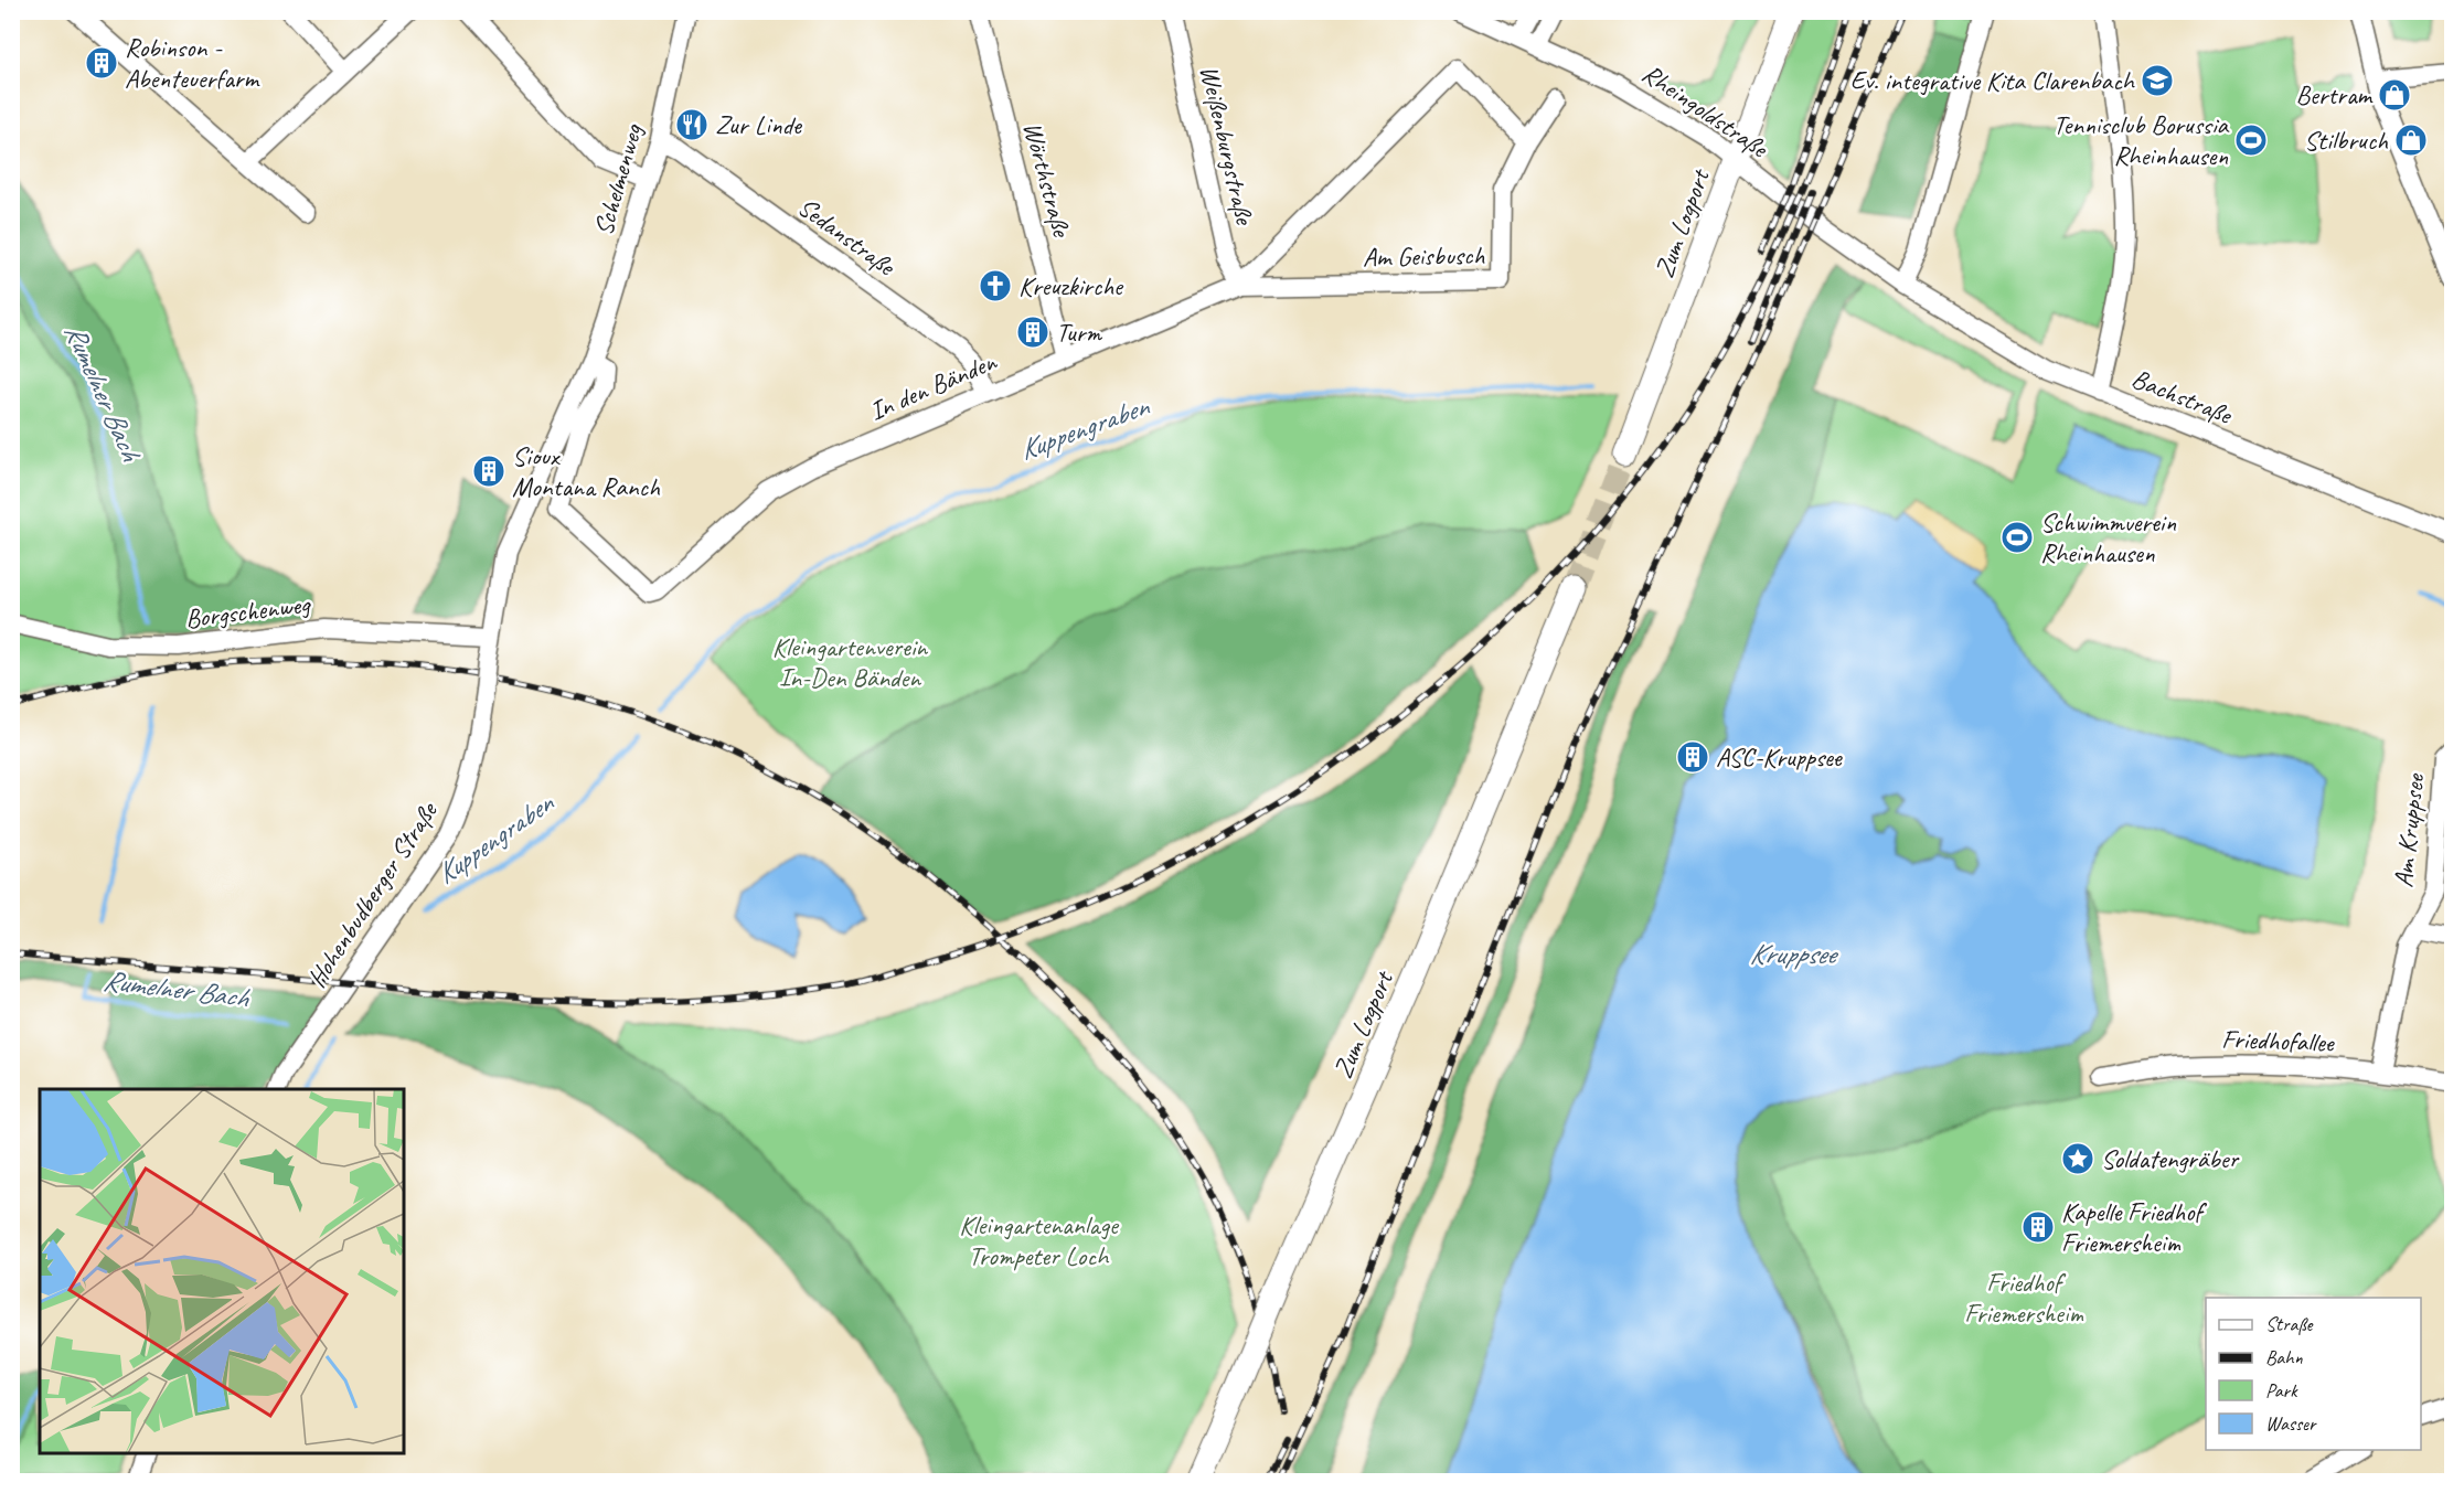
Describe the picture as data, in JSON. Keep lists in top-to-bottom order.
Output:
{
  "streets": {
    "main road": ["Zum Logport"],
    "street": [
      "Rheingoldstraße",
      "Weißenburgstraße",
      "Wörthstraße",
      "Schelmenweg",
      "Sedanstraße",
      "Am Geisbusch",
      "In den Bänden",
      "Bachstraße",
      "Borgschenweg",
      "Am Kruppsee",
      "Hohenbudberger Straße",
      "Friedhofallee"
    ]
  },
  "crossings": [
    ["Rheingoldstraße", "Zum Logport"],
    ["Rheingoldstraße", "Bachstraße"],
    ["Weißenburgstraße", "Am Geisbusch"],
    ["Weißenburgstraße", "In den Bänden"],
    ["Wörthstraße", "In den Bänden"],
    ["Schelmenweg", "Sedanstraße"],
    ["Schelmenweg", "In den Bänden"],
    ["Schelmenweg", "Borgschenweg"],
    ["Schelmenweg", "Hohenbudberger Straße"],
    ["Sedanstraße", "In den Bänden"],
    ["Am Geisbusch", "In den Bänden"],
    ["Borgschenweg", "Hohenbudberger Straße"],
    ["Am Kruppsee", "Friedhofallee"]
  ],
  "water": ["Rumelner Bach", "Kuppengraben", "Kruppsee"],
  "parks": ["Kleingartenverein In-Den Bänden", "Kleingartenanlage Trompeter Loch", "Friedhof Friemersheim"],
  "places": {
    "building": [
      "Robinson - Abenteuerfarm",
      "Turm",
      "Sioux Montana Ranch",
      "ASC-Kruppsee",
      "Kapelle Friedhof Friemersheim"
    ],
    "school or university": ["Ev. integrative Kita Clarenbach"],
    "shop": ["Bertram", "Stilbruch"],
    "restaurant": ["Zur Linde"],
    "sports": ["Tennisclub Borussia Rheinhausen", "Schwimmverein Rheinhausen"],
    "church": ["Kreuzkirche"],
    "place": ["Soldatengräber"]
  },
  "legend": [
    "Straße",
    "Bahn",
    "Park",
    "Wasser"
  ]
}
